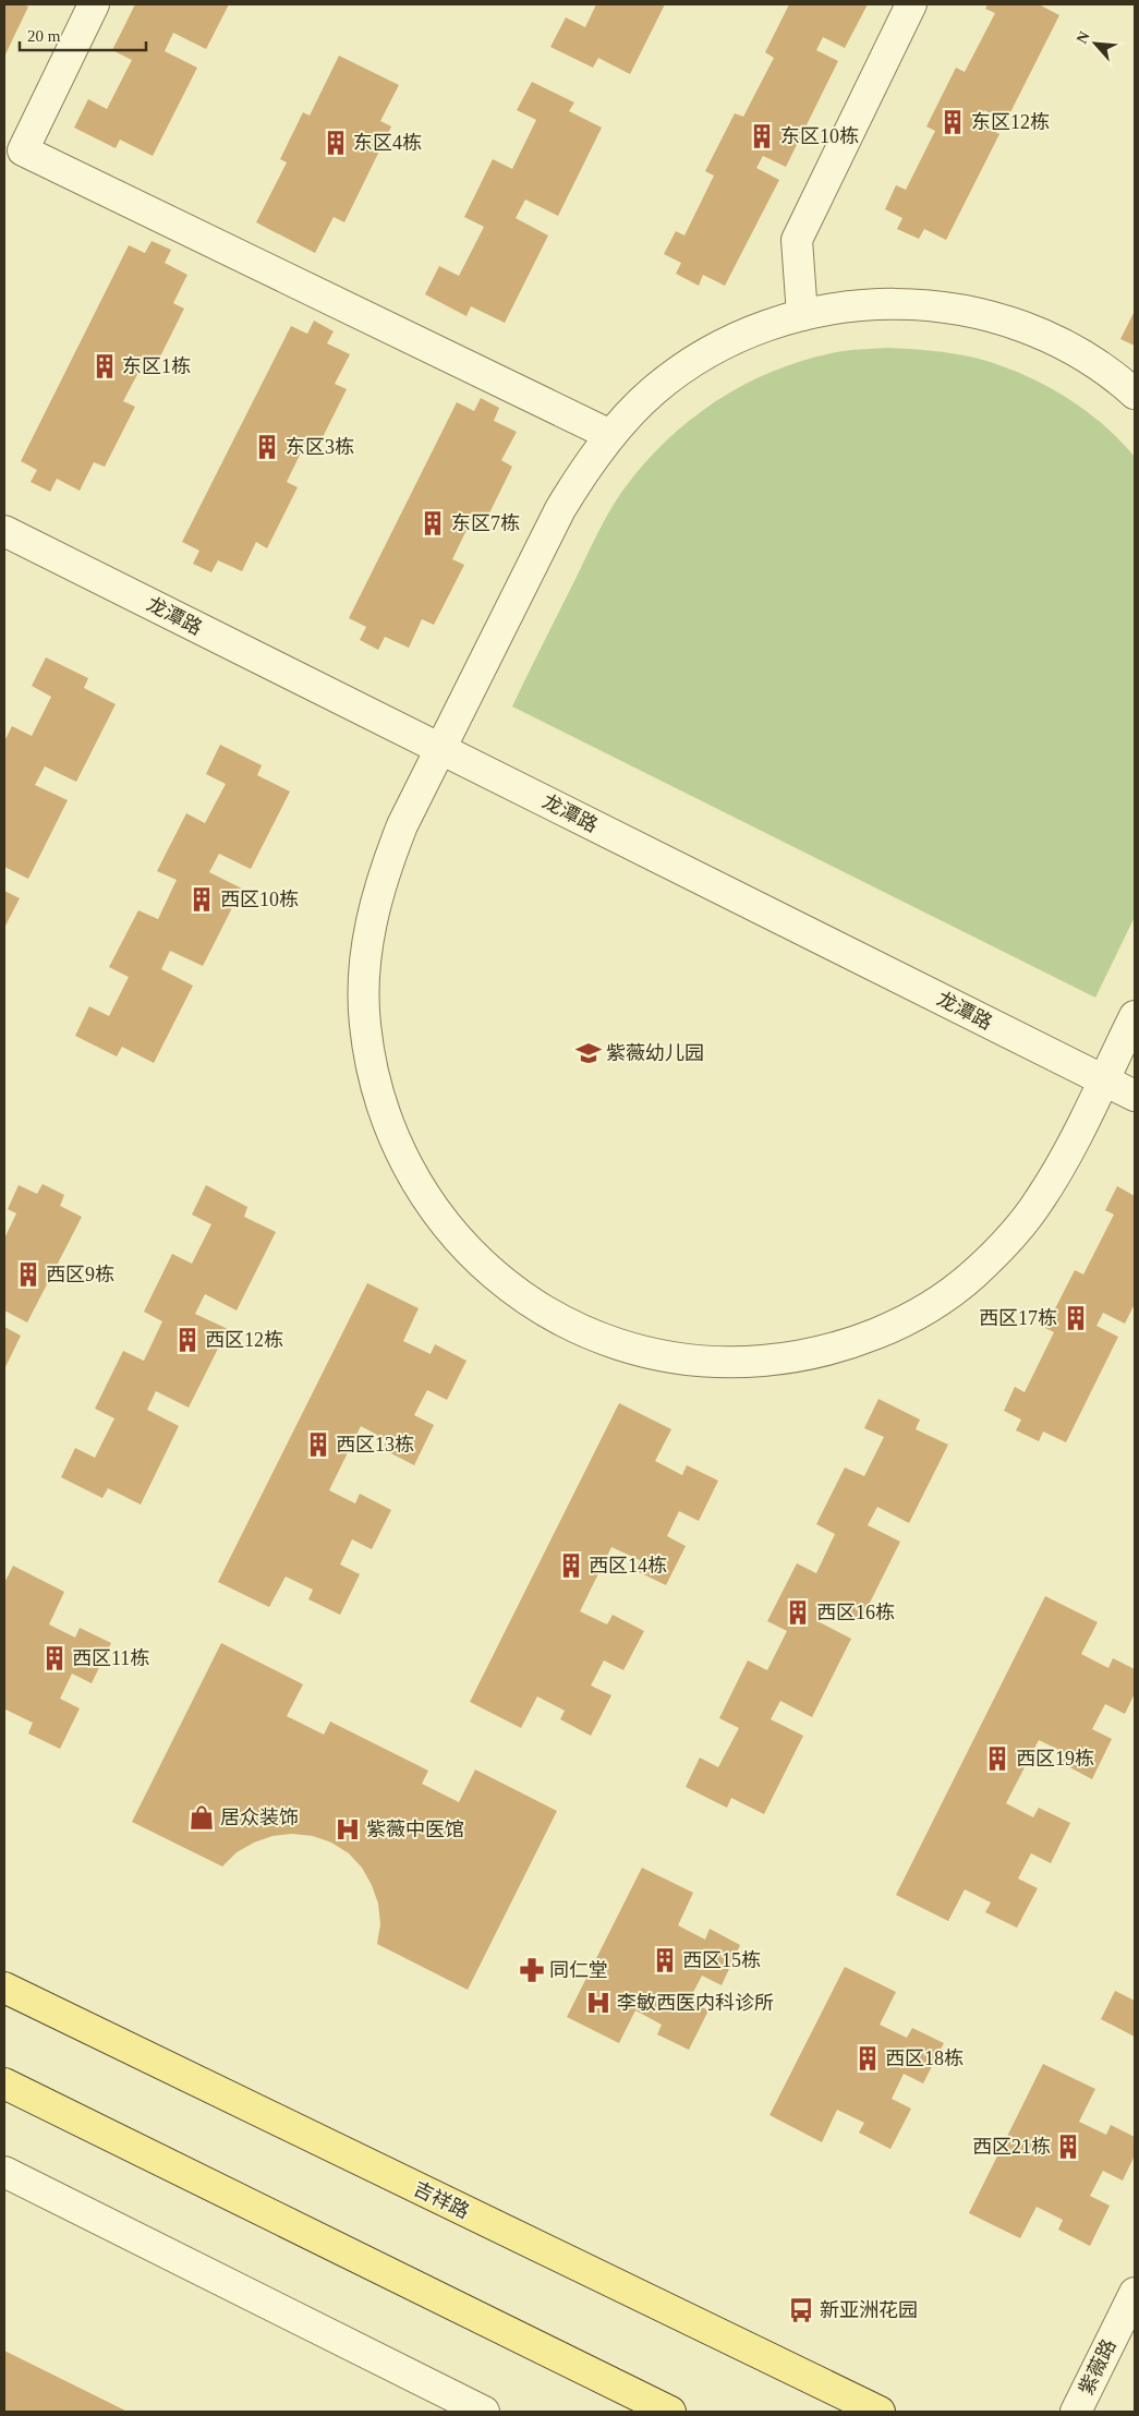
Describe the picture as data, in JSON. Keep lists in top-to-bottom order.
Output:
{
  "streets": {
    "main road": ["吉祥路"],
    "street": ["龙潭路", "紫薇路"]
  },
  "places": {
    "building": [
      "东区12栋",
      "东区10栋",
      "东区4栋",
      "东区1栋",
      "东区3栋",
      "东区7栋",
      "西区10栋",
      "西区9栋",
      "西区17栋",
      "西区12栋",
      "西区13栋",
      "西区14栋",
      "西区16栋",
      "西区11栋",
      "西区19栋",
      "西区15栋",
      "西区18栋",
      "西区21栋"
    ],
    "school or university": ["紫薇幼儿园"],
    "shop": ["居众装饰"],
    "hospital": ["紫薇中医馆", "李敏西医内科诊所"],
    "pharmacy": ["同仁堂"],
    "bus stop": ["新亚洲花园"]
  },
  "scale_bar": "20 m",
  "north": "top left"
}
